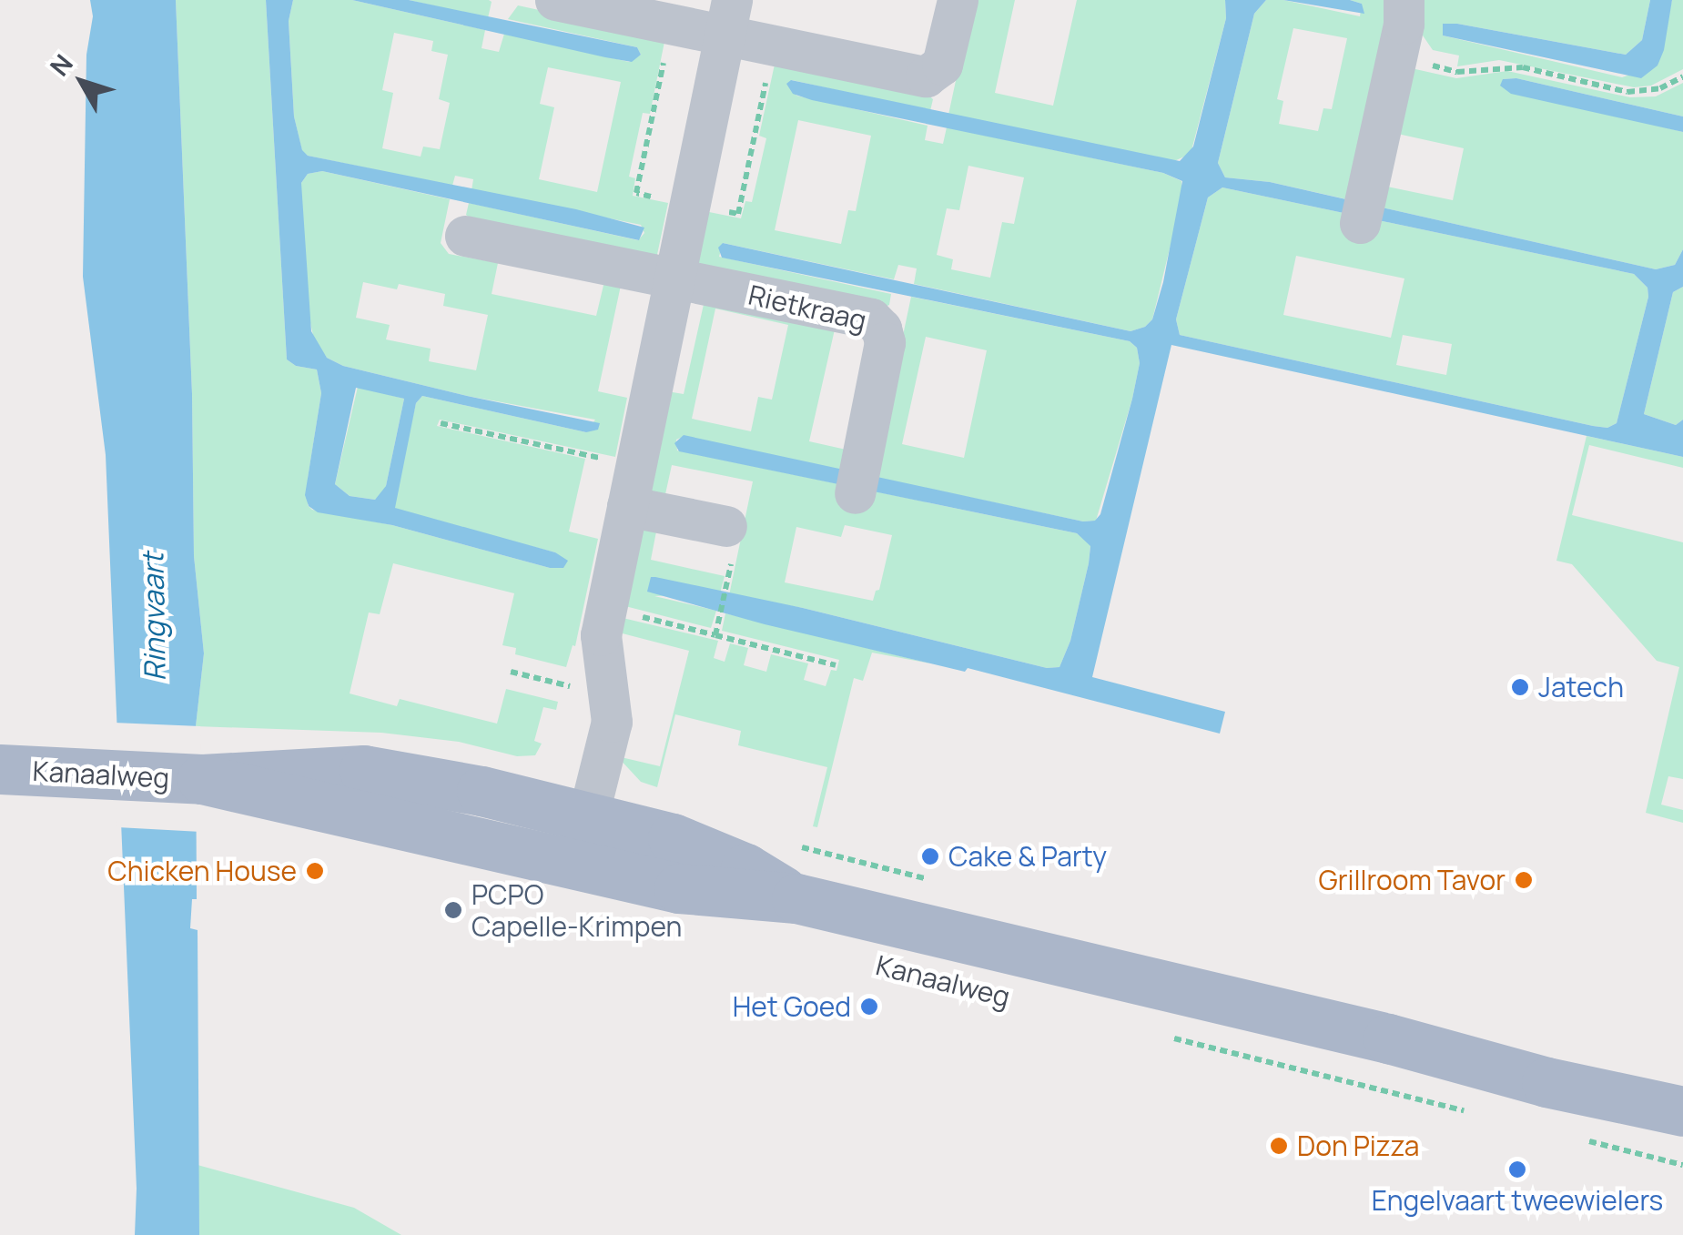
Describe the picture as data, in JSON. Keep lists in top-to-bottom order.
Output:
{
  "streets": {
    "main road": ["Kanaalweg"],
    "street": ["Rietkraag"]
  },
  "water": ["Ringvaart"],
  "places": [
    "Jatech",
    "Cake & Party",
    "Chicken House",
    "Grillroom Tavor",
    "PCPO Capelle-Krimpen",
    "Het Goed",
    "Don Pizza",
    "Engelvaart tweewielers"
  ],
  "north": "top left"
}
